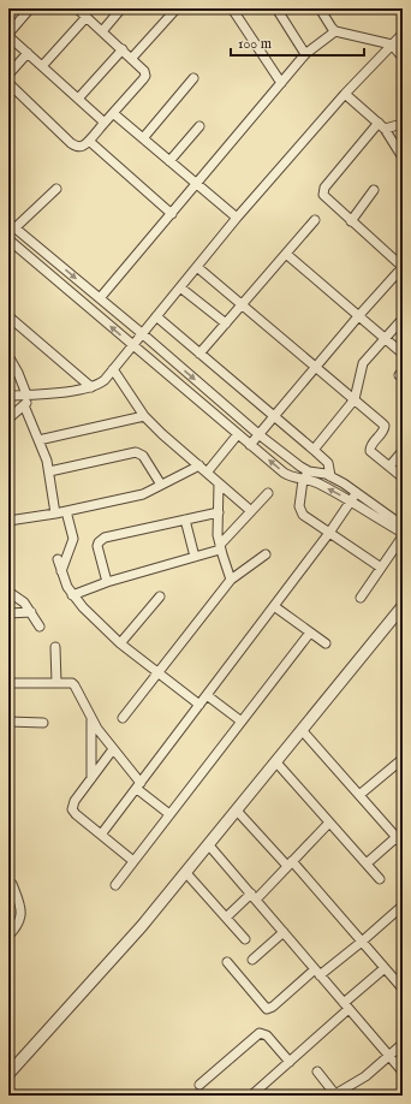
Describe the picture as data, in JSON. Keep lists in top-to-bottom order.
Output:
{
  "scale_bar": "100 m"
}
